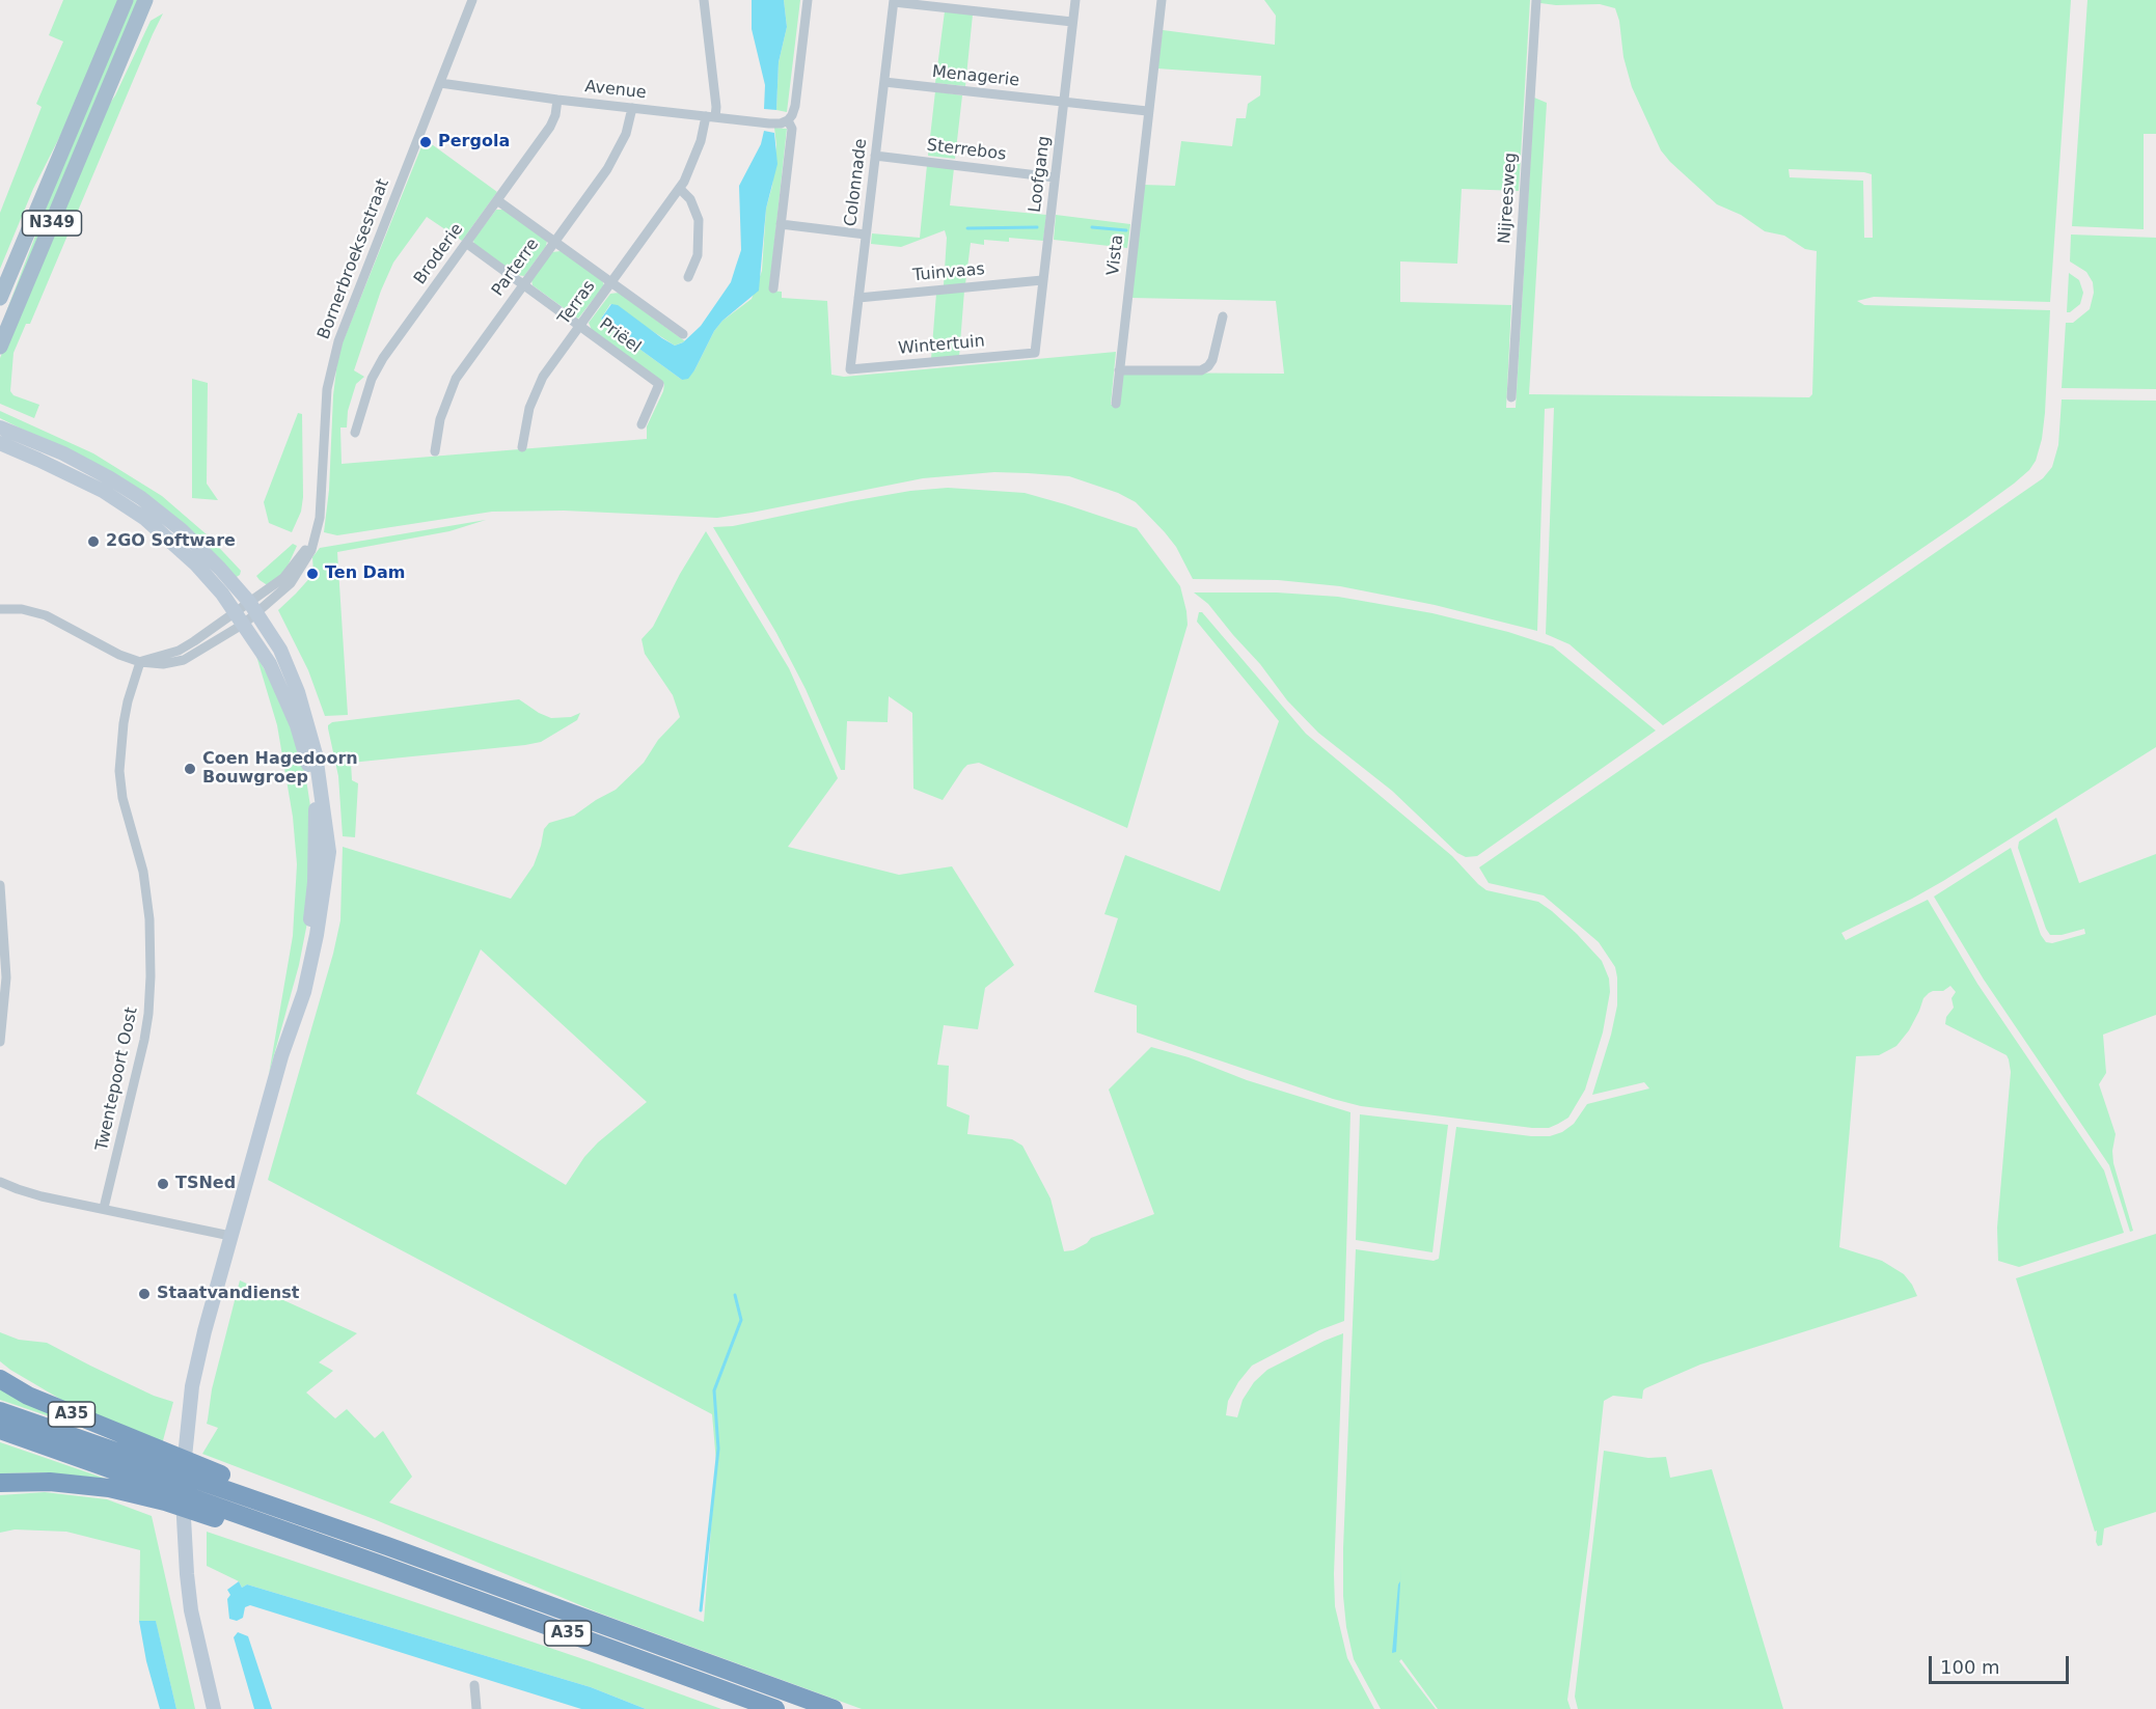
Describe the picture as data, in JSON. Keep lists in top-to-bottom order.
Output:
{
  "streets": {
    "highway": ["A35"],
    "main road": ["N349"],
    "street": [
      "Menagerie",
      "Avenue",
      "Sterrebos",
      "Loofgang",
      "Colonnade",
      "Nijreesweg",
      "Broderie",
      "Vista",
      "Bornerbroeksestraat",
      "Parterre",
      "Tuinvaas",
      "Terras",
      "Priëel",
      "Wintertuin",
      "Twentepoort Oost"
    ]
  },
  "crossings": [
    ["Menagerie", "Loofgang"],
    ["Menagerie", "Colonnade"],
    ["Avenue", "Broderie"],
    ["Avenue", "Bornerbroeksestraat"],
    ["Avenue", "Parterre"],
    ["Avenue", "Terras"],
    ["Sterrebos", "Loofgang"],
    ["Sterrebos", "Colonnade"],
    ["Loofgang", "Tuinvaas"],
    ["Loofgang", "Wintertuin"],
    ["Colonnade", "Tuinvaas"],
    ["Colonnade", "Wintertuin"],
    ["Broderie", "Priëel"],
    ["Parterre", "Priëel"],
    ["Terras", "Priëel"]
  ],
  "places": [
    "Pergola",
    "2GO Software",
    "Ten Dam",
    "Coen Hagedoorn Bouwgroep",
    "TSNed",
    "Staatvandienst"
  ],
  "scale_bar": "100 m"
}
